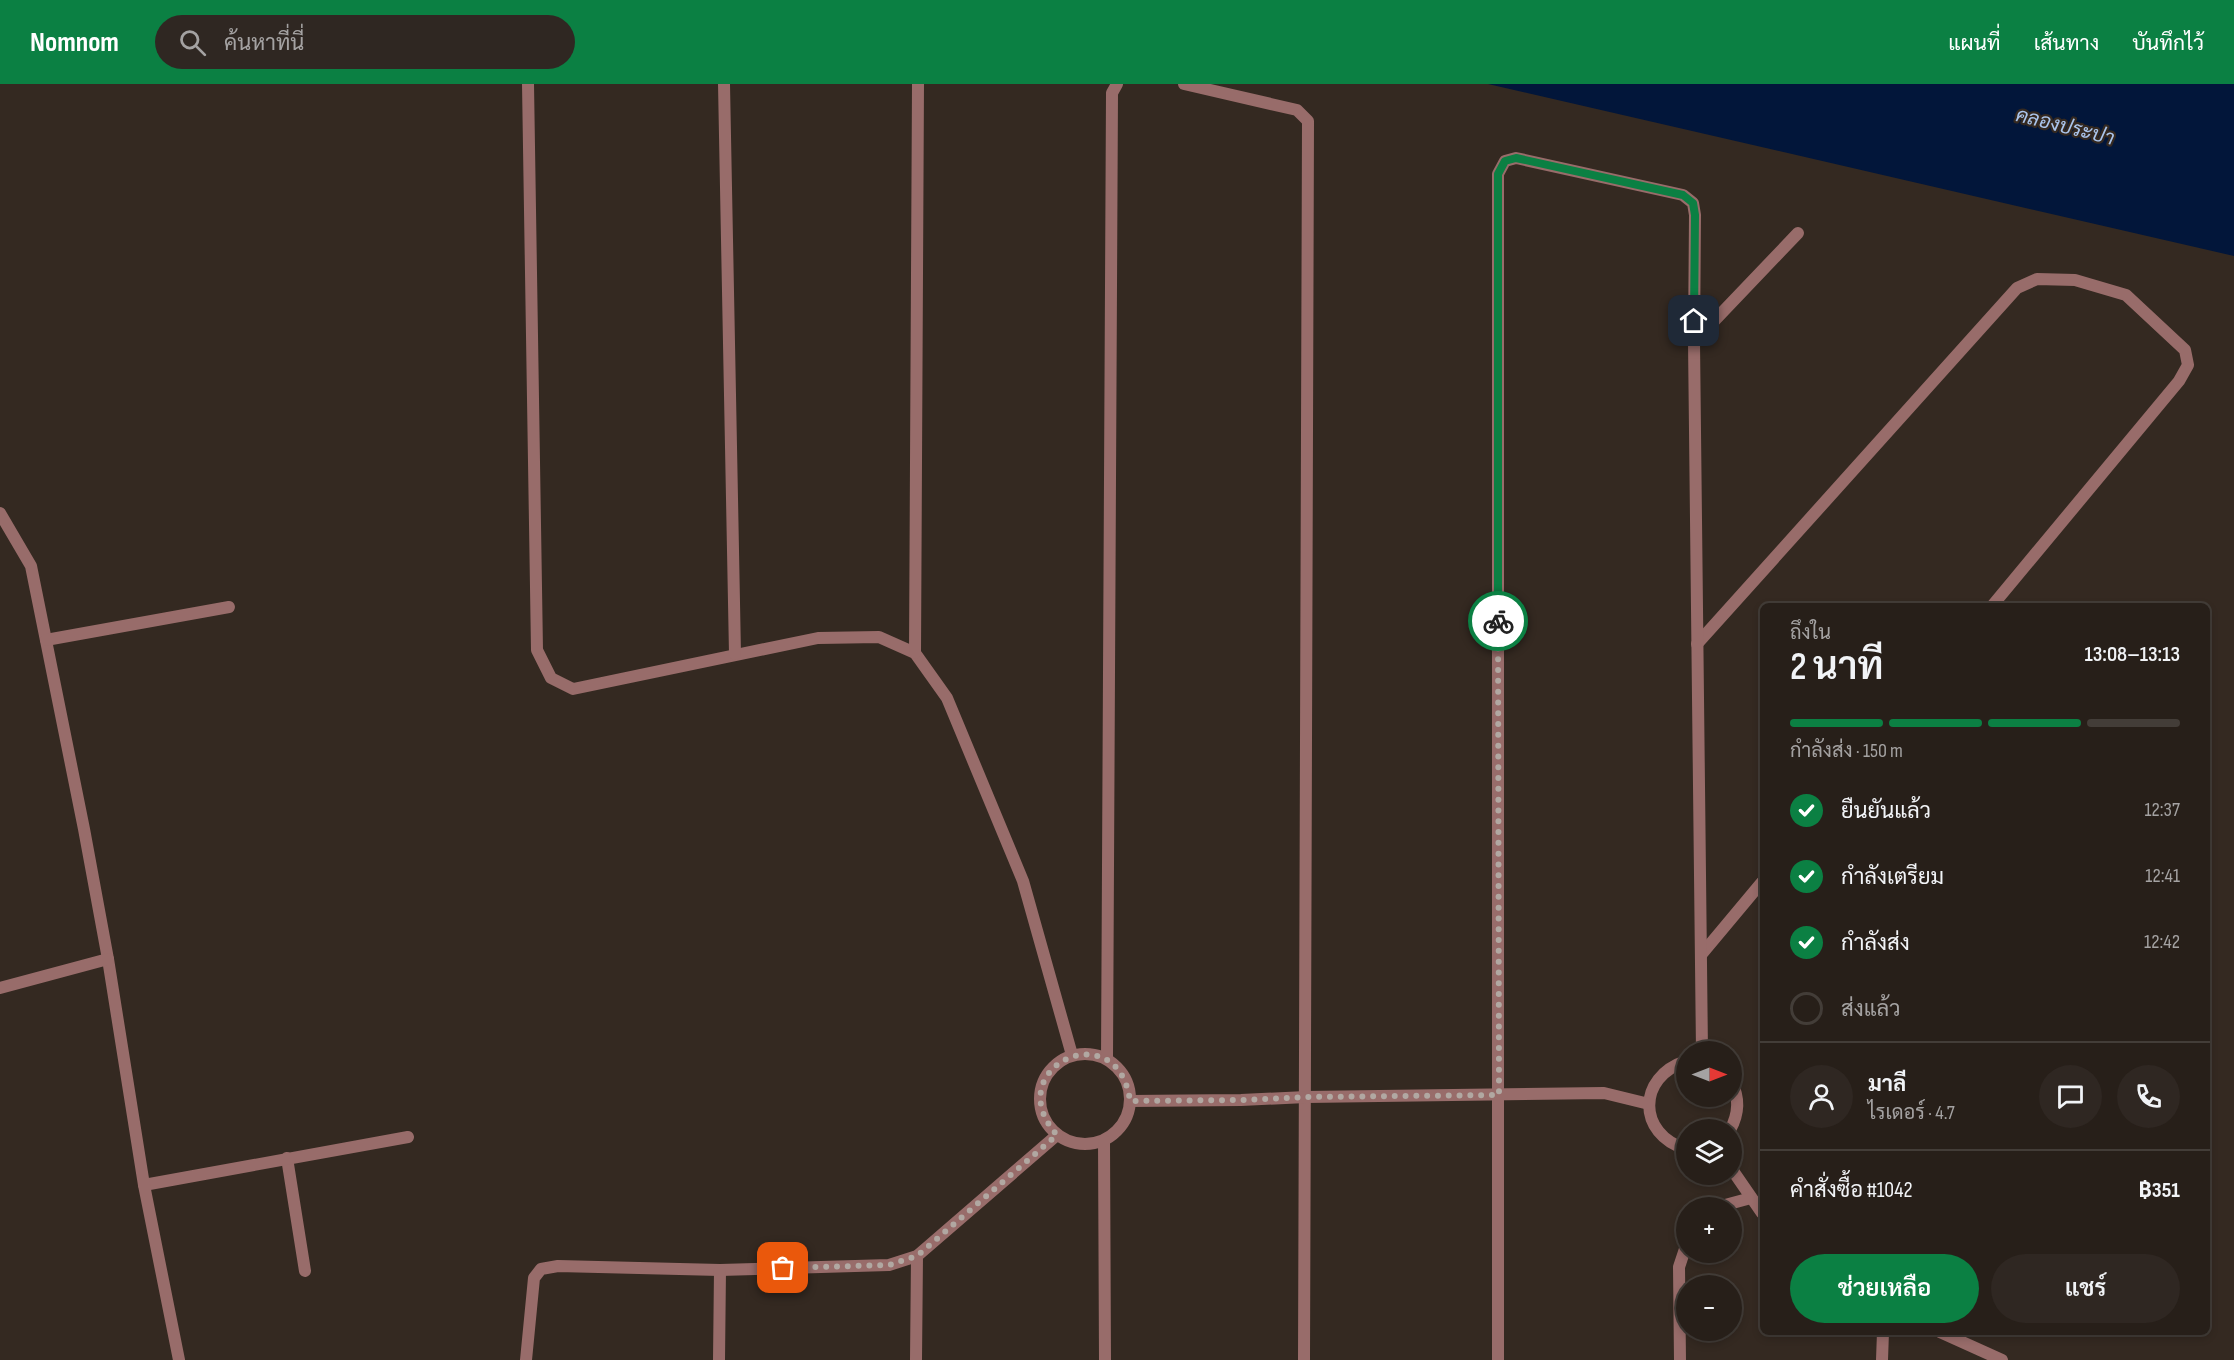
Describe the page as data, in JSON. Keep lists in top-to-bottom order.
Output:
{
  "water": ["คลองประปา"],
  "north": "right",
  "page": {
    "header": "Nomnom",
    "search": "ค้นหาที่นี่",
    "nav": ["แผนที่", "เส้นทาง", "บันทึกไว้"],
    "heading": ["2 นาที", "ถึงใน", "13:08–13:13"],
    "panel": [
      "มาลี",
      "ไรเดอร์ · 4.7",
      "คำสั่งซื้อ #1042",
      "฿351"
    ],
    "bar": "กำลังส่ง · 150 m",
    "list": [
      ["ยืนยันแล้ว", "12:37"],
      ["กำลังเตรียม", "12:41"],
      ["กำลังส่ง", "12:42"],
      "ส่งแล้ว"
    ],
    "map_buttons": ["+", "−"],
    "buttons": ["ช่วยเหลือ", "แชร์"]
  }
}
